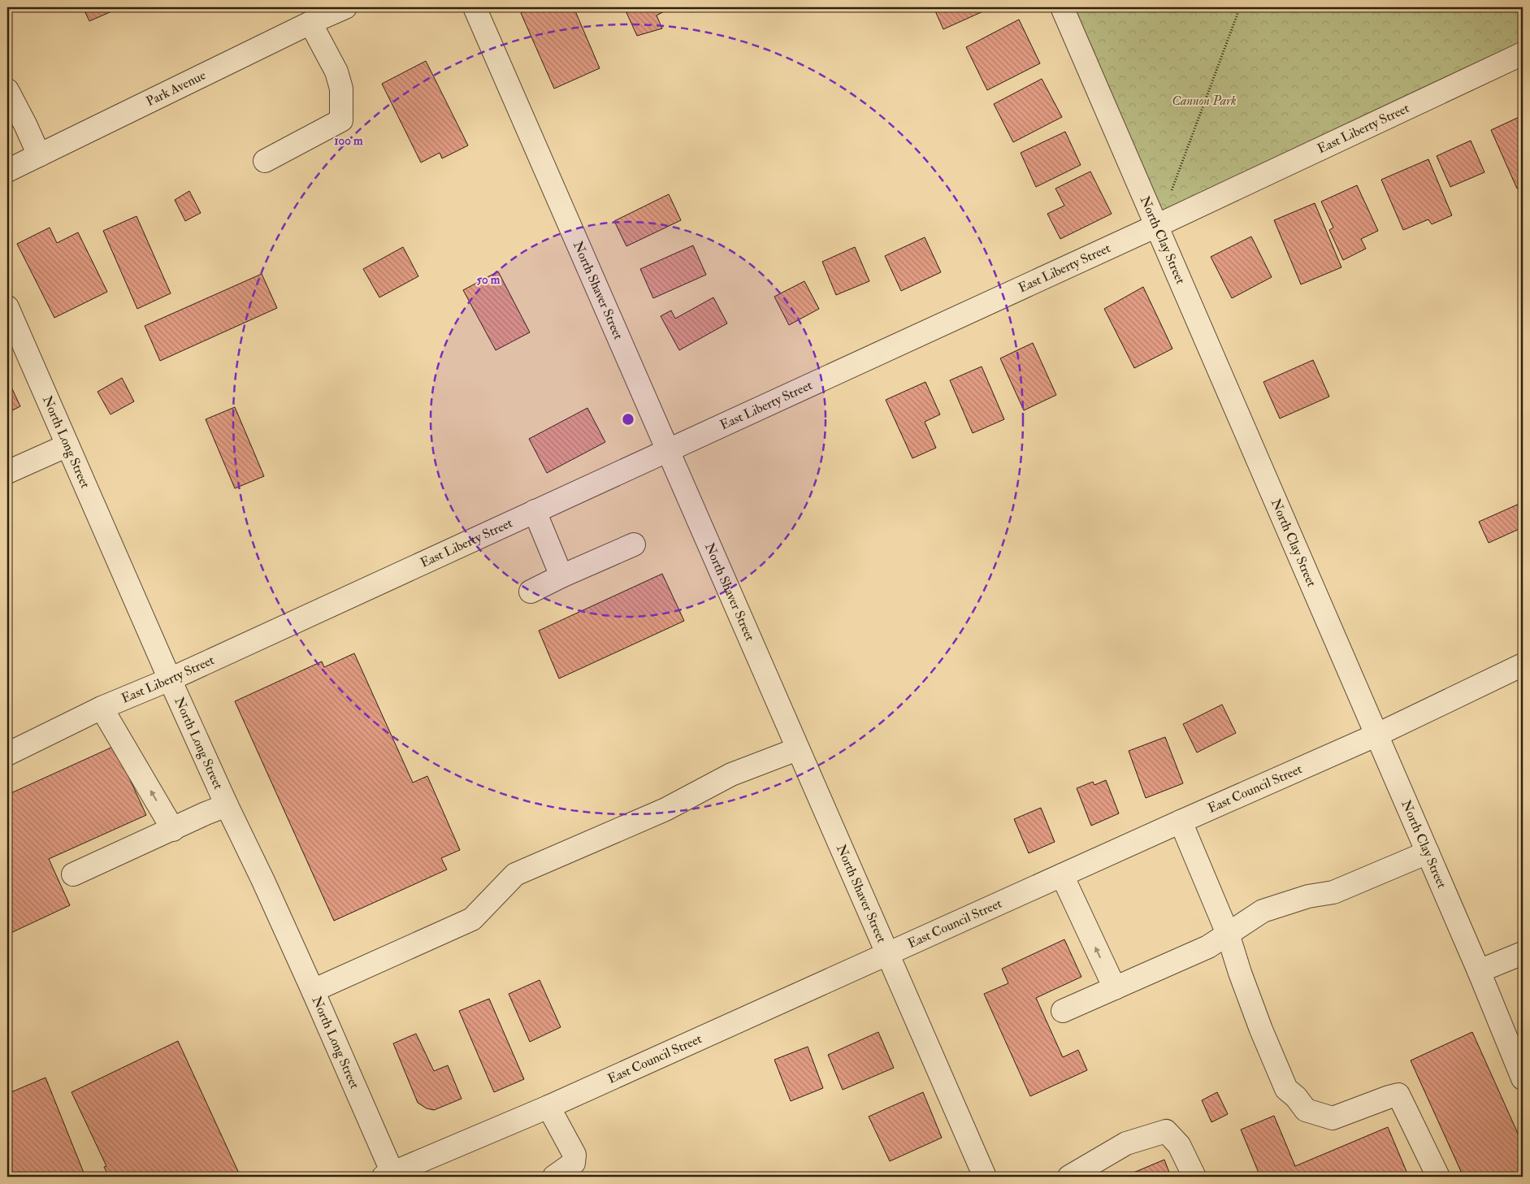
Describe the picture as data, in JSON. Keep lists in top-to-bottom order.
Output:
{
  "streets": {
    "street": [
      "Park Avenue",
      "East Liberty Street",
      "North Clay Street",
      "North Shaver Street",
      "North Long Street",
      "East Council Street"
    ]
  },
  "crossings": [
    ["East Liberty Street", "North Clay Street"],
    ["East Liberty Street", "North Shaver Street"],
    ["East Liberty Street", "North Long Street"],
    ["North Clay Street", "East Council Street"],
    ["North Shaver Street", "East Council Street"],
    ["North Long Street", "East Council Street"]
  ],
  "parks": ["Cannon Park"],
  "rings": ["100 m", "50 m"]
}
